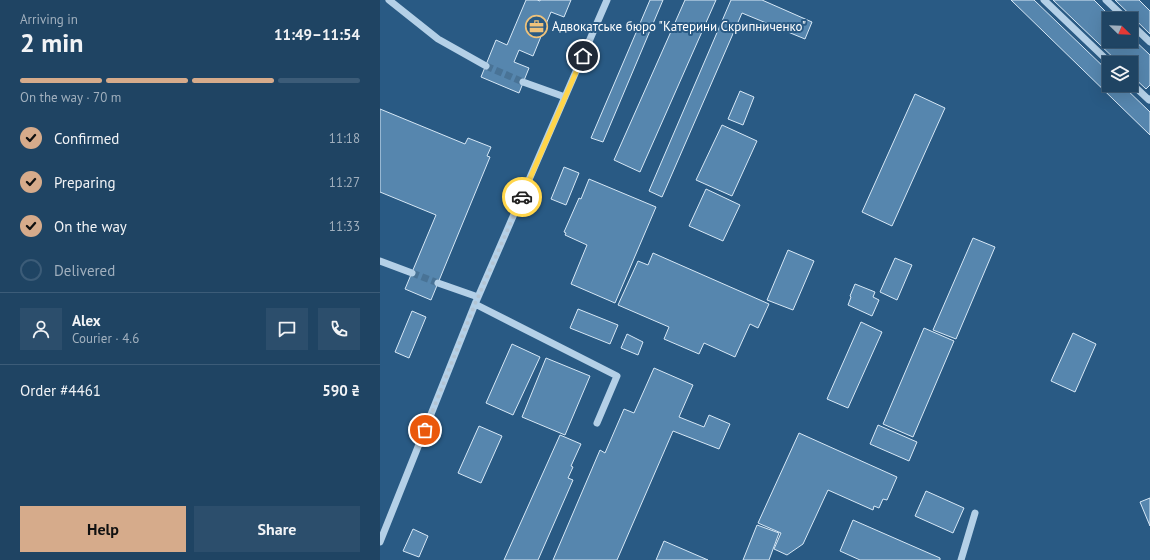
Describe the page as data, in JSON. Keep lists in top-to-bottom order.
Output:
{
  "places": {
    "office": ["Адвокатське бюро \"Катерини Скрипниченко\""]
  },
  "north": "bottom right",
  "page": {
    "heading": ["2 min", "Arriving in", "11:49–11:54"],
    "panel": [
      "Alex",
      "Courier · 4.6",
      "Order #4461",
      "590 ₴"
    ],
    "bar": "On the way · 70 m",
    "list": [
      ["Confirmed", "11:18"],
      ["Preparing", "11:27"],
      ["On the way", "11:33"],
      "Delivered"
    ],
    "buttons": ["Help", "Share"]
  }
}
